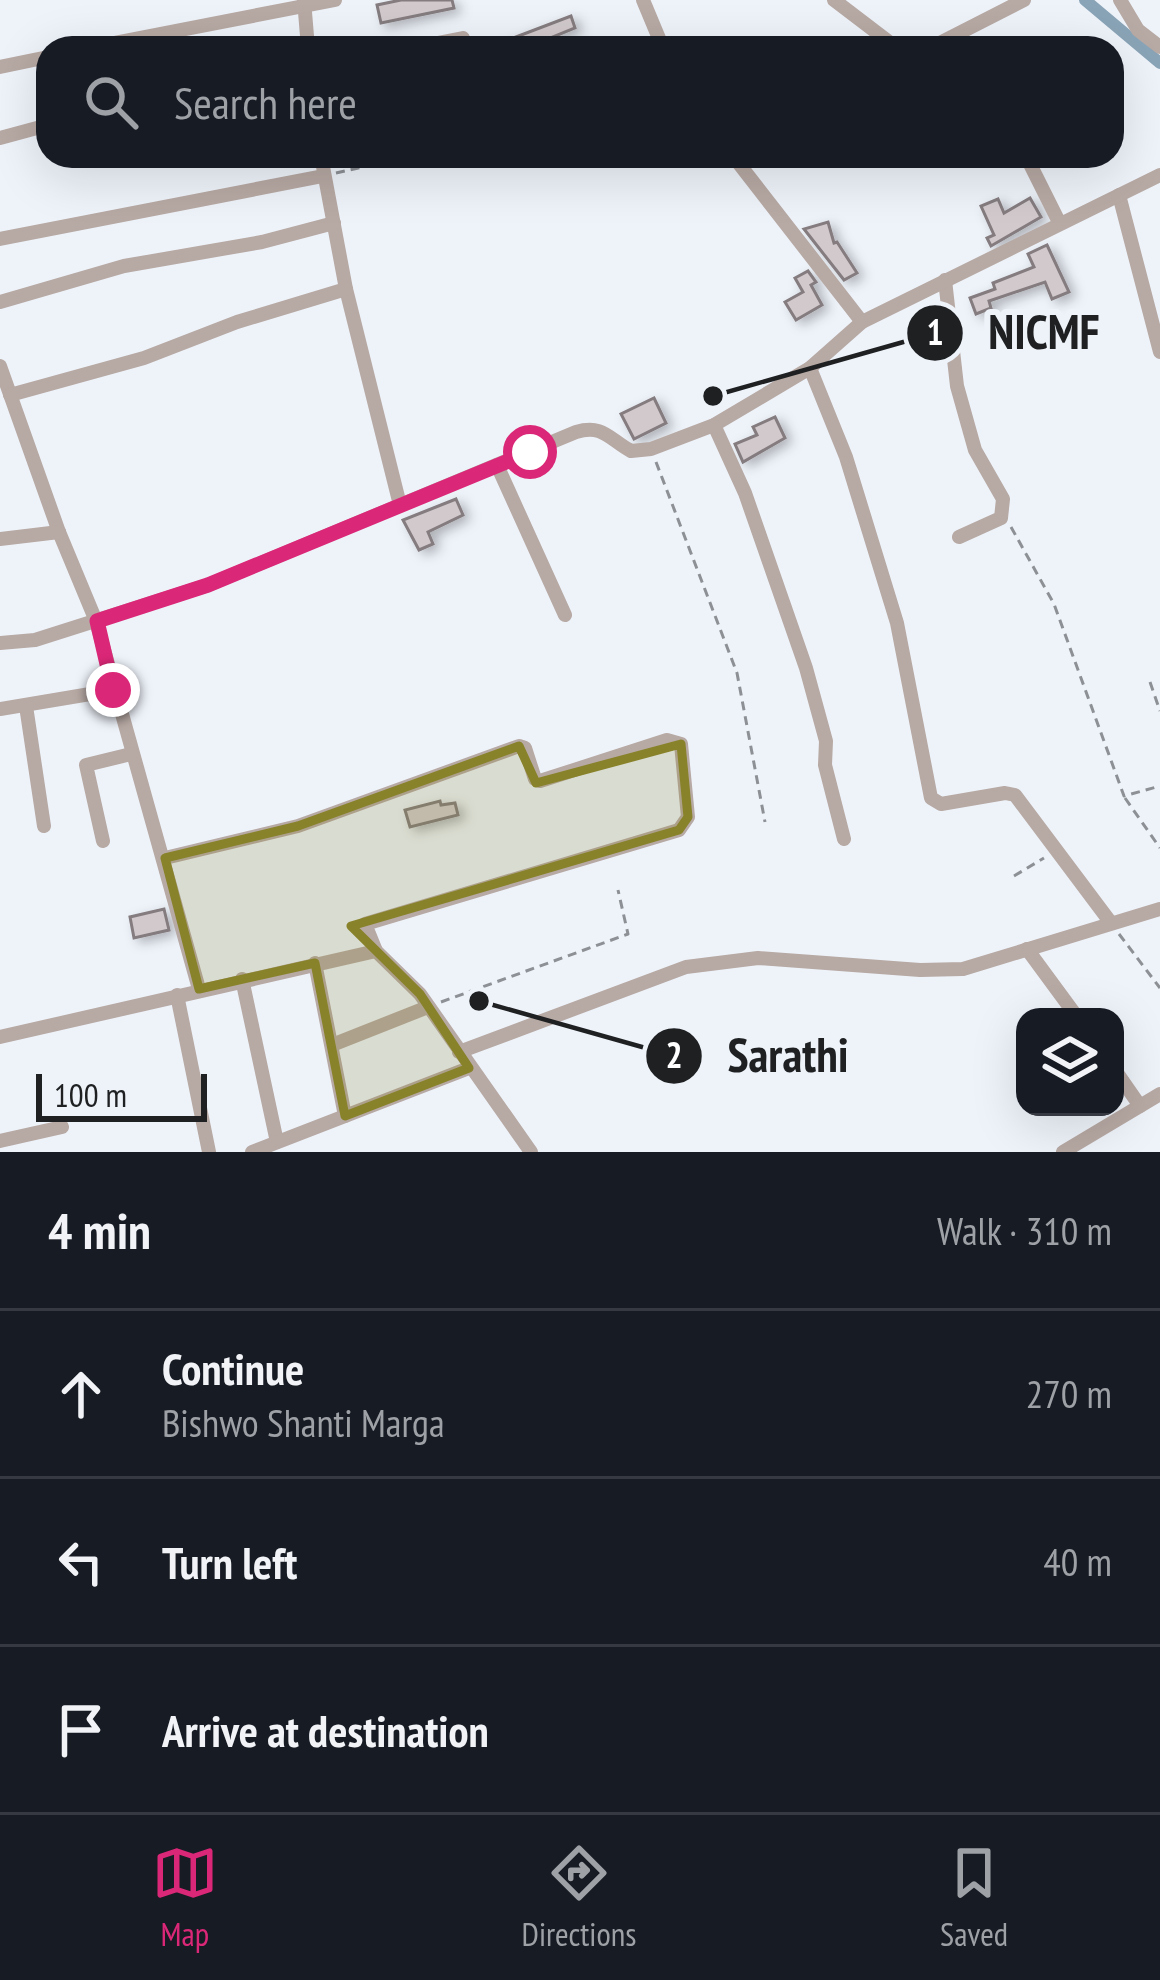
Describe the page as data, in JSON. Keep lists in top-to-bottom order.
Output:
{
  "places": ["NICMF", "Sarathi"],
  "scale_bar": "100 m",
  "page": {
    "search": "Search here",
    "scale": "100 m",
    "heading": ["4 min", "Walk · 310 m"],
    "list": [
      ["Continue", "Bishwo Shanti Marga", "270 m"],
      ["Turn left", "40 m"],
      "Arrive at destination"
    ],
    "nav": ["Map", "Directions", "Saved"]
  }
}
